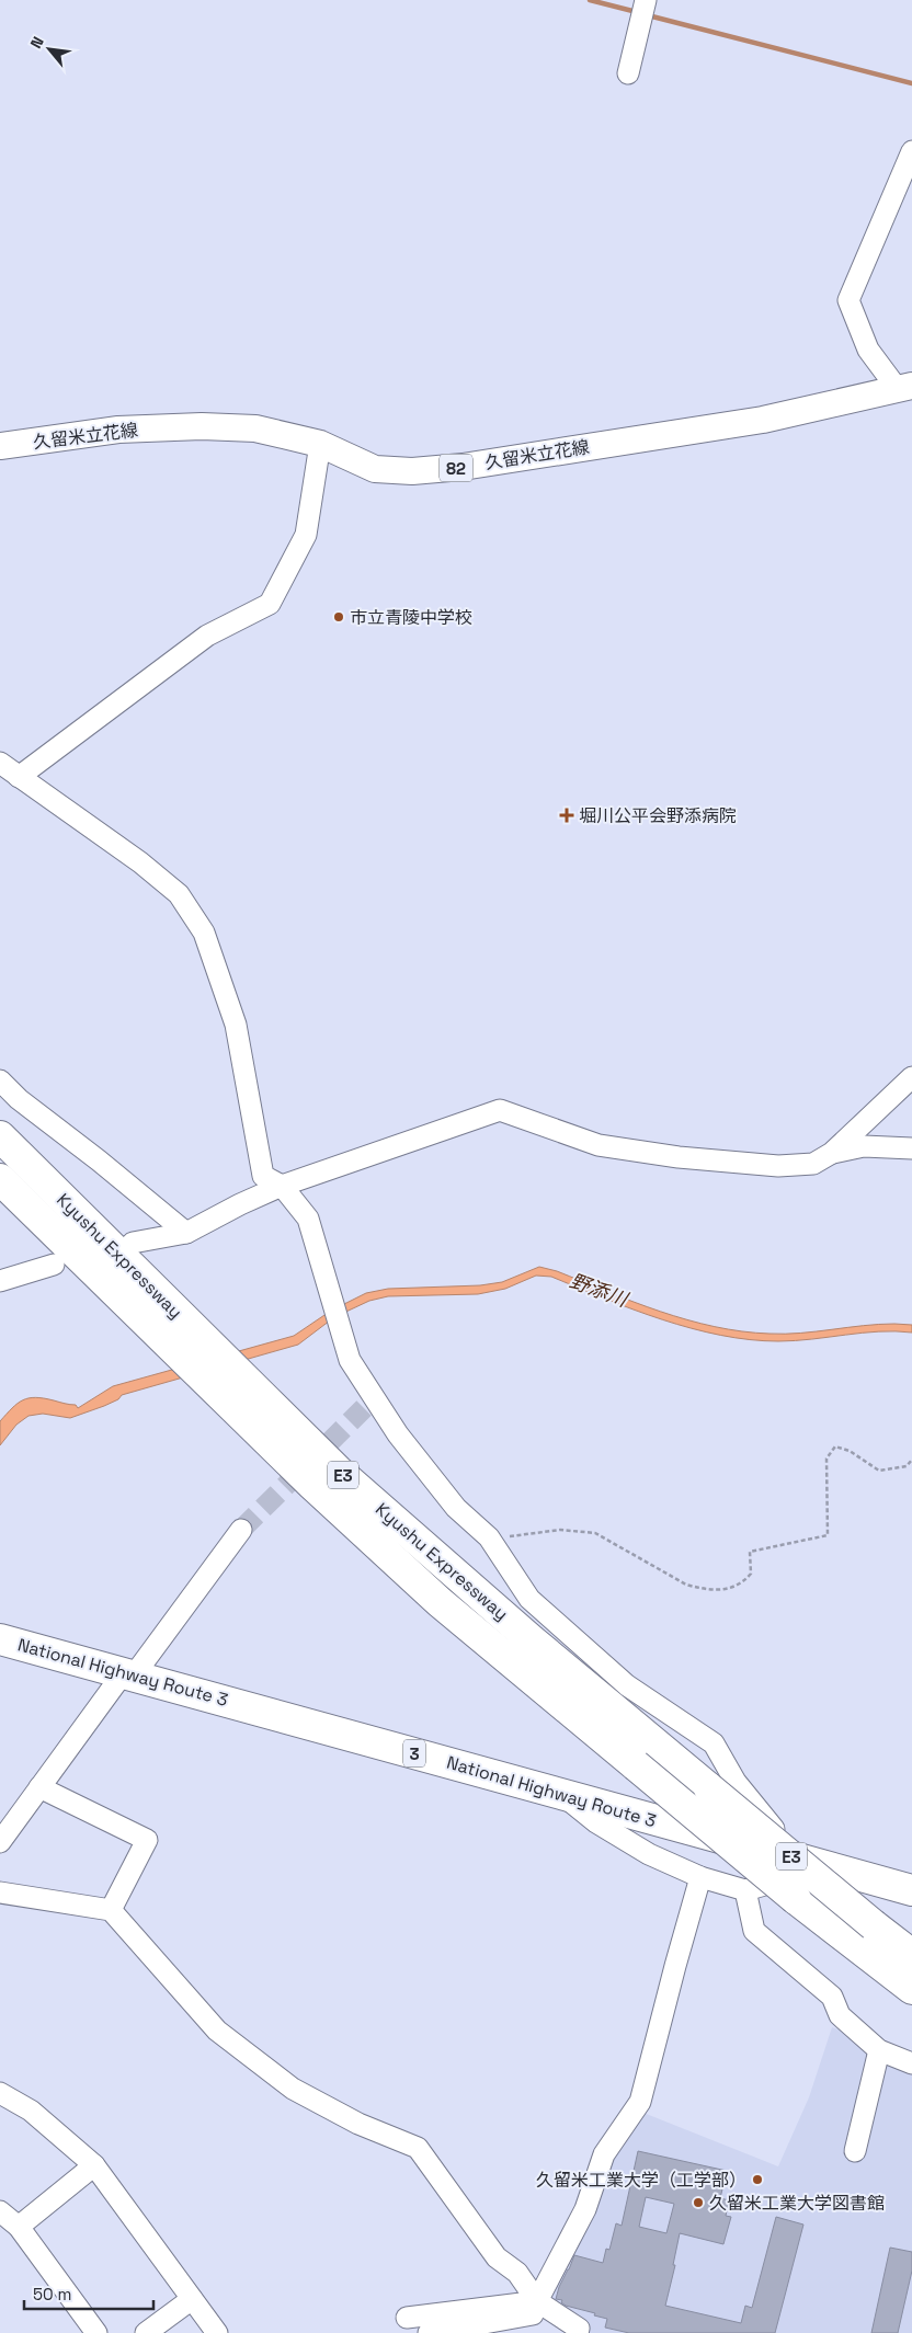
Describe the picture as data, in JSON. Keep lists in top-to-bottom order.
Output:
{
  "streets": {
    "highway": [
      "Kyushu Expressway",
      "E3",
      "National Highway Route 3",
      "3"
    ],
    "main road": ["久留米立花線", "82"]
  },
  "water": ["野添川"],
  "places": {
    "other": ["市立青陵中学校", "久留米工業大学（工学部）", "久留米工業大学図書館"],
    "health": ["堀川公平会野添病院"]
  },
  "scale_bar": "50 m",
  "north": "top left"
}
